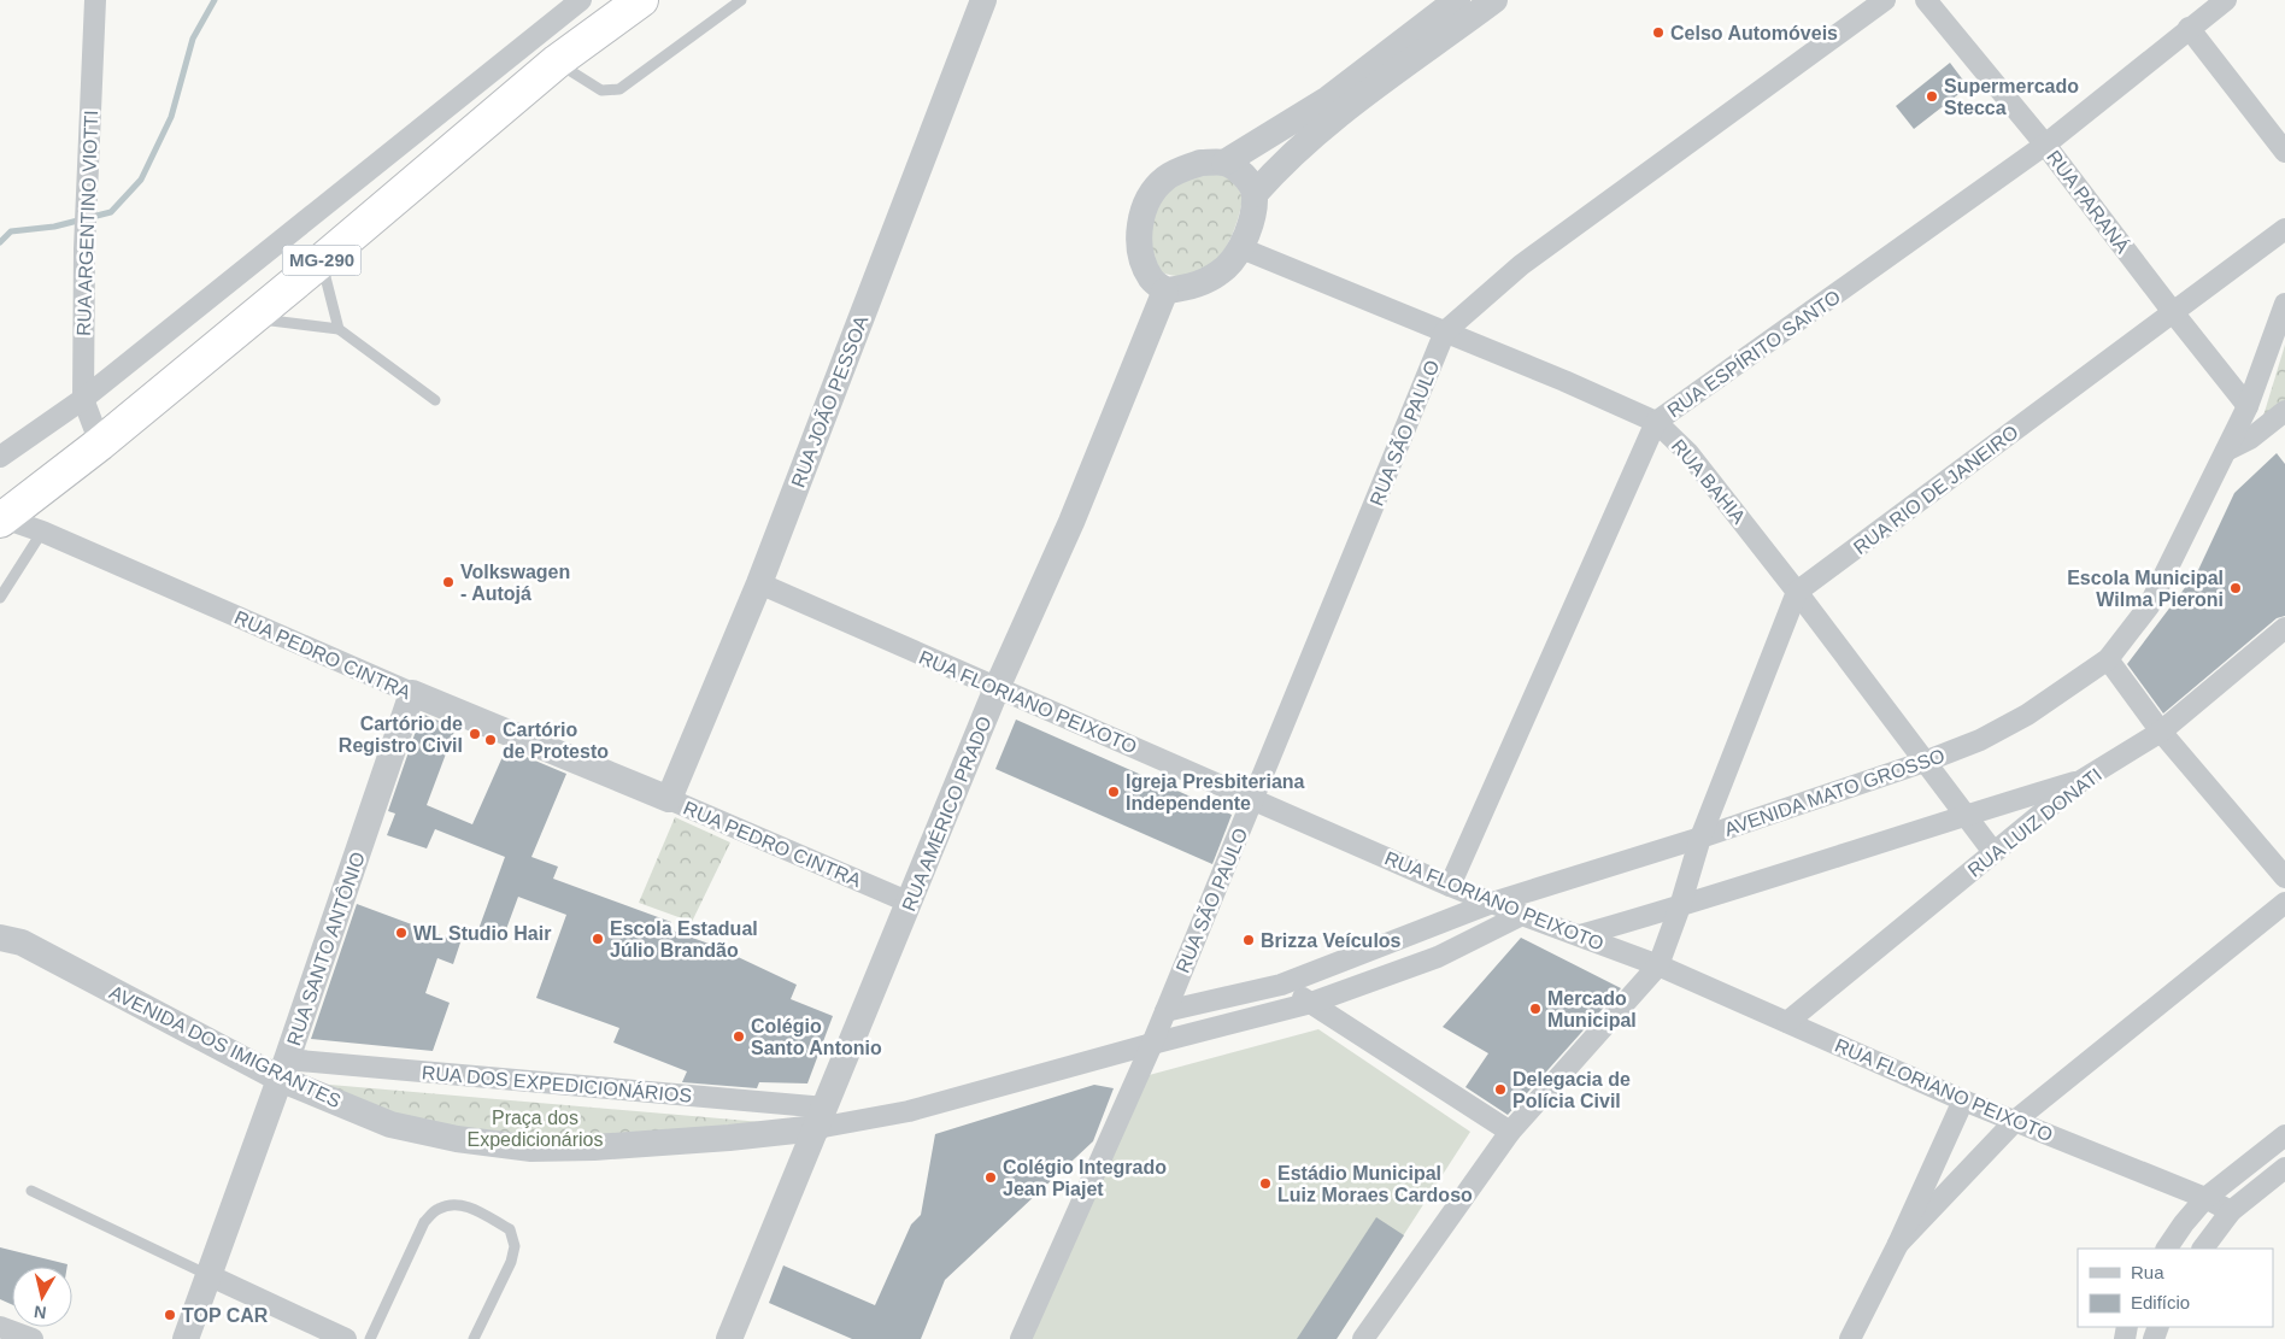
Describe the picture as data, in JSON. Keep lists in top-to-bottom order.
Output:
{
  "streets": {
    "highway": ["MG-290"],
    "street": [
      "RUA PARANÁ",
      "RUA ARGENTINO VIOTTI",
      "RUA ESPÍRITO SANTO",
      "RUA JOÃO PESSOA",
      "RUA SÃO PAULO",
      "RUA BAHIA",
      "RUA RIO DE JANEIRO",
      "RUA PEDRO CINTRA",
      "RUA FLORIANO PEIXOTO",
      "AVENIDA MATO GROSSO",
      "RUA AMÉRICO PRADO",
      "RUA LUIZ DONATI",
      "RUA SANTO ANTÔNIO",
      "AVENIDA DOS IMIGRANTES",
      "RUA DOS EXPEDICIONÁRIOS"
    ]
  },
  "crossings": [
    ["RUA PARANÁ", "RUA ESPÍRITO SANTO"],
    ["RUA PARANÁ", "RUA RIO DE JANEIRO"],
    ["RUA PARANÁ", "AVENIDA MATO GROSSO"],
    ["RUA ARGENTINO VIOTTI", "MG-290"],
    ["MG-290", "RUA PEDRO CINTRA"],
    ["RUA ESPÍRITO SANTO", "RUA BAHIA"],
    ["RUA ESPÍRITO SANTO", "RUA FLORIANO PEIXOTO"],
    ["RUA JOÃO PESSOA", "RUA PEDRO CINTRA"],
    ["RUA JOÃO PESSOA", "RUA FLORIANO PEIXOTO"],
    ["RUA SÃO PAULO", "RUA BAHIA"],
    ["RUA SÃO PAULO", "RUA FLORIANO PEIXOTO"],
    ["RUA SÃO PAULO", "AVENIDA MATO GROSSO"],
    ["RUA SÃO PAULO", "RUA DOS EXPEDICIONÁRIOS"],
    ["RUA BAHIA", "RUA RIO DE JANEIRO"],
    ["RUA BAHIA", "AVENIDA MATO GROSSO"],
    ["RUA BAHIA", "RUA AMÉRICO PRADO"],
    ["RUA BAHIA", "RUA LUIZ DONATI"],
    ["RUA PEDRO CINTRA", "RUA AMÉRICO PRADO"],
    ["RUA PEDRO CINTRA", "RUA SANTO ANTÔNIO"],
    ["RUA FLORIANO PEIXOTO", "AVENIDA MATO GROSSO"],
    ["RUA FLORIANO PEIXOTO", "RUA AMÉRICO PRADO"],
    ["RUA FLORIANO PEIXOTO", "RUA LUIZ DONATI"],
    ["RUA AMÉRICO PRADO", "AVENIDA DOS IMIGRANTES"],
    ["RUA AMÉRICO PRADO", "RUA DOS EXPEDICIONÁRIOS"],
    ["RUA SANTO ANTÔNIO", "AVENIDA DOS IMIGRANTES"],
    ["RUA SANTO ANTÔNIO", "RUA DOS EXPEDICIONÁRIOS"],
    ["AVENIDA DOS IMIGRANTES", "RUA DOS EXPEDICIONÁRIOS"]
  ],
  "parks": ["Praça dos Expedicionários"],
  "places": [
    "Celso Automóveis",
    "Supermercado Stecca",
    "Volkswagen - Autojá",
    "Escola Municipal Wilma Pieroni",
    "Cartório de Registro Civil",
    "Cartório de Protesto",
    "Igreja Presbiteriana Independente",
    "WL Studio Hair",
    "Escola Estadual Júlio Brandão",
    "Brizza Veículos",
    "Mercado Municipal",
    "Colégio Santo Antonio",
    "Delegacia de Polícia Civil",
    "Colégio Integrado Jean Piajet",
    "Estádio Municipal Luiz Moraes Cardoso",
    "TOP CAR"
  ],
  "legend": ["Rua", "Edifício"],
  "north": "bottom"
}
